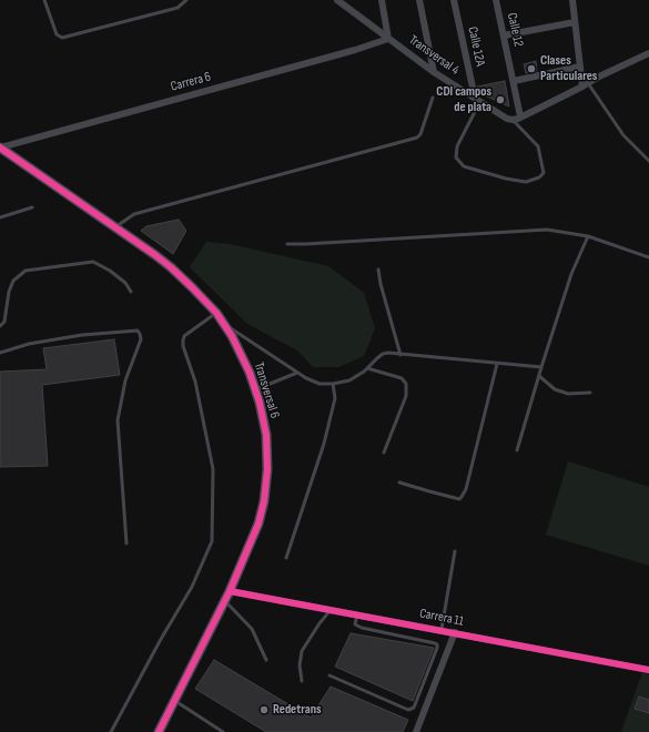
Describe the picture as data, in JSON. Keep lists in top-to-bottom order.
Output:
{
  "streets": {
    "street": [
      "Calle 12",
      "Calle 12A",
      "Transversal 4",
      "Carrera 6",
      "Transversal 6",
      "Carrera 11"
    ]
  },
  "crossings": [
    ["Calle 12A", "Transversal 4"],
    ["Transversal 4", "Carrera 6"],
    ["Carrera 6", "Transversal 6"],
    ["Transversal 6", "Carrera 11"]
  ],
  "places": ["Clases Particulares", "CDI campos de plata", "Redetrans"]
}
